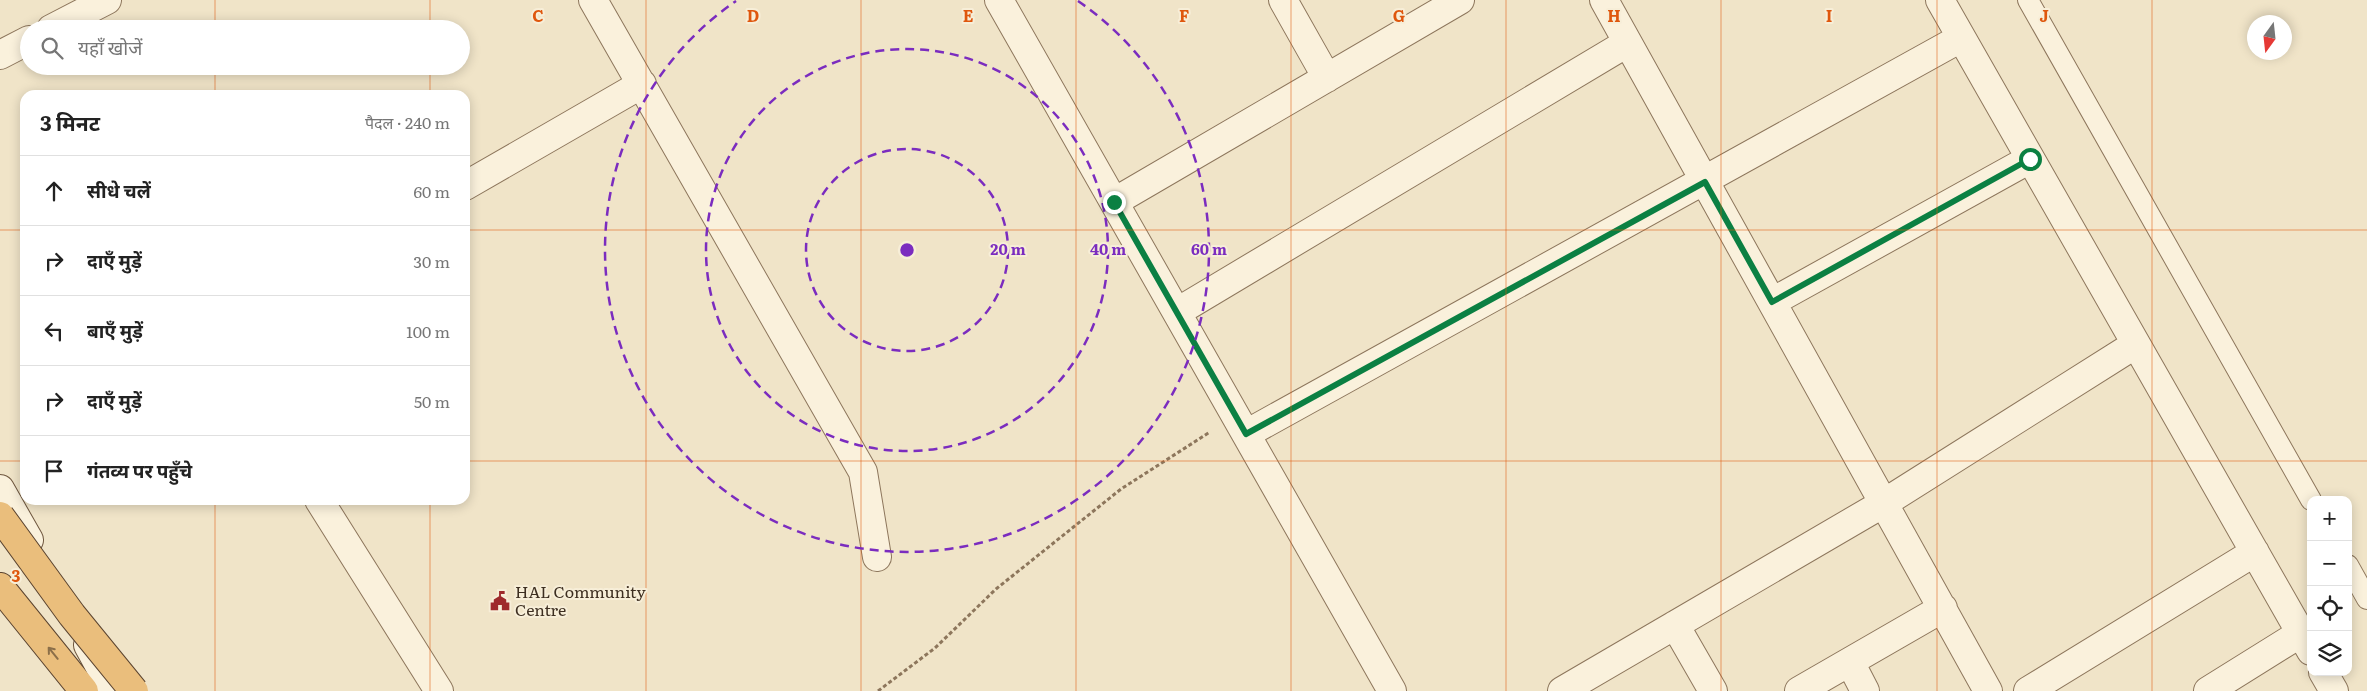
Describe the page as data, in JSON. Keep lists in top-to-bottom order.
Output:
{
  "places": {
    "public building": ["HAL Community Centre"]
  },
  "north": "bottom",
  "page": {
    "search": "यहाँ खोजें",
    "heading": ["3 मिनट", "पैदल · 240 m"],
    "list": [
      ["सीधे चलें", "60 m"],
      ["दाएँ मुड़ें", "30 m"],
      ["बाएँ मुड़ें", "100 m"],
      ["दाएँ मुड़ें", "50 m"],
      "गंतव्य पर पहुँचे"
    ],
    "map_buttons": ["+", "−"]
  },
  "grid": {
    "columns": [
      "C",
      "D",
      "E",
      "F",
      "G",
      "H",
      "I",
      "J"
    ],
    "rows": ["3"]
  },
  "rings": ["20 m", "40 m", "60 m"]
}
